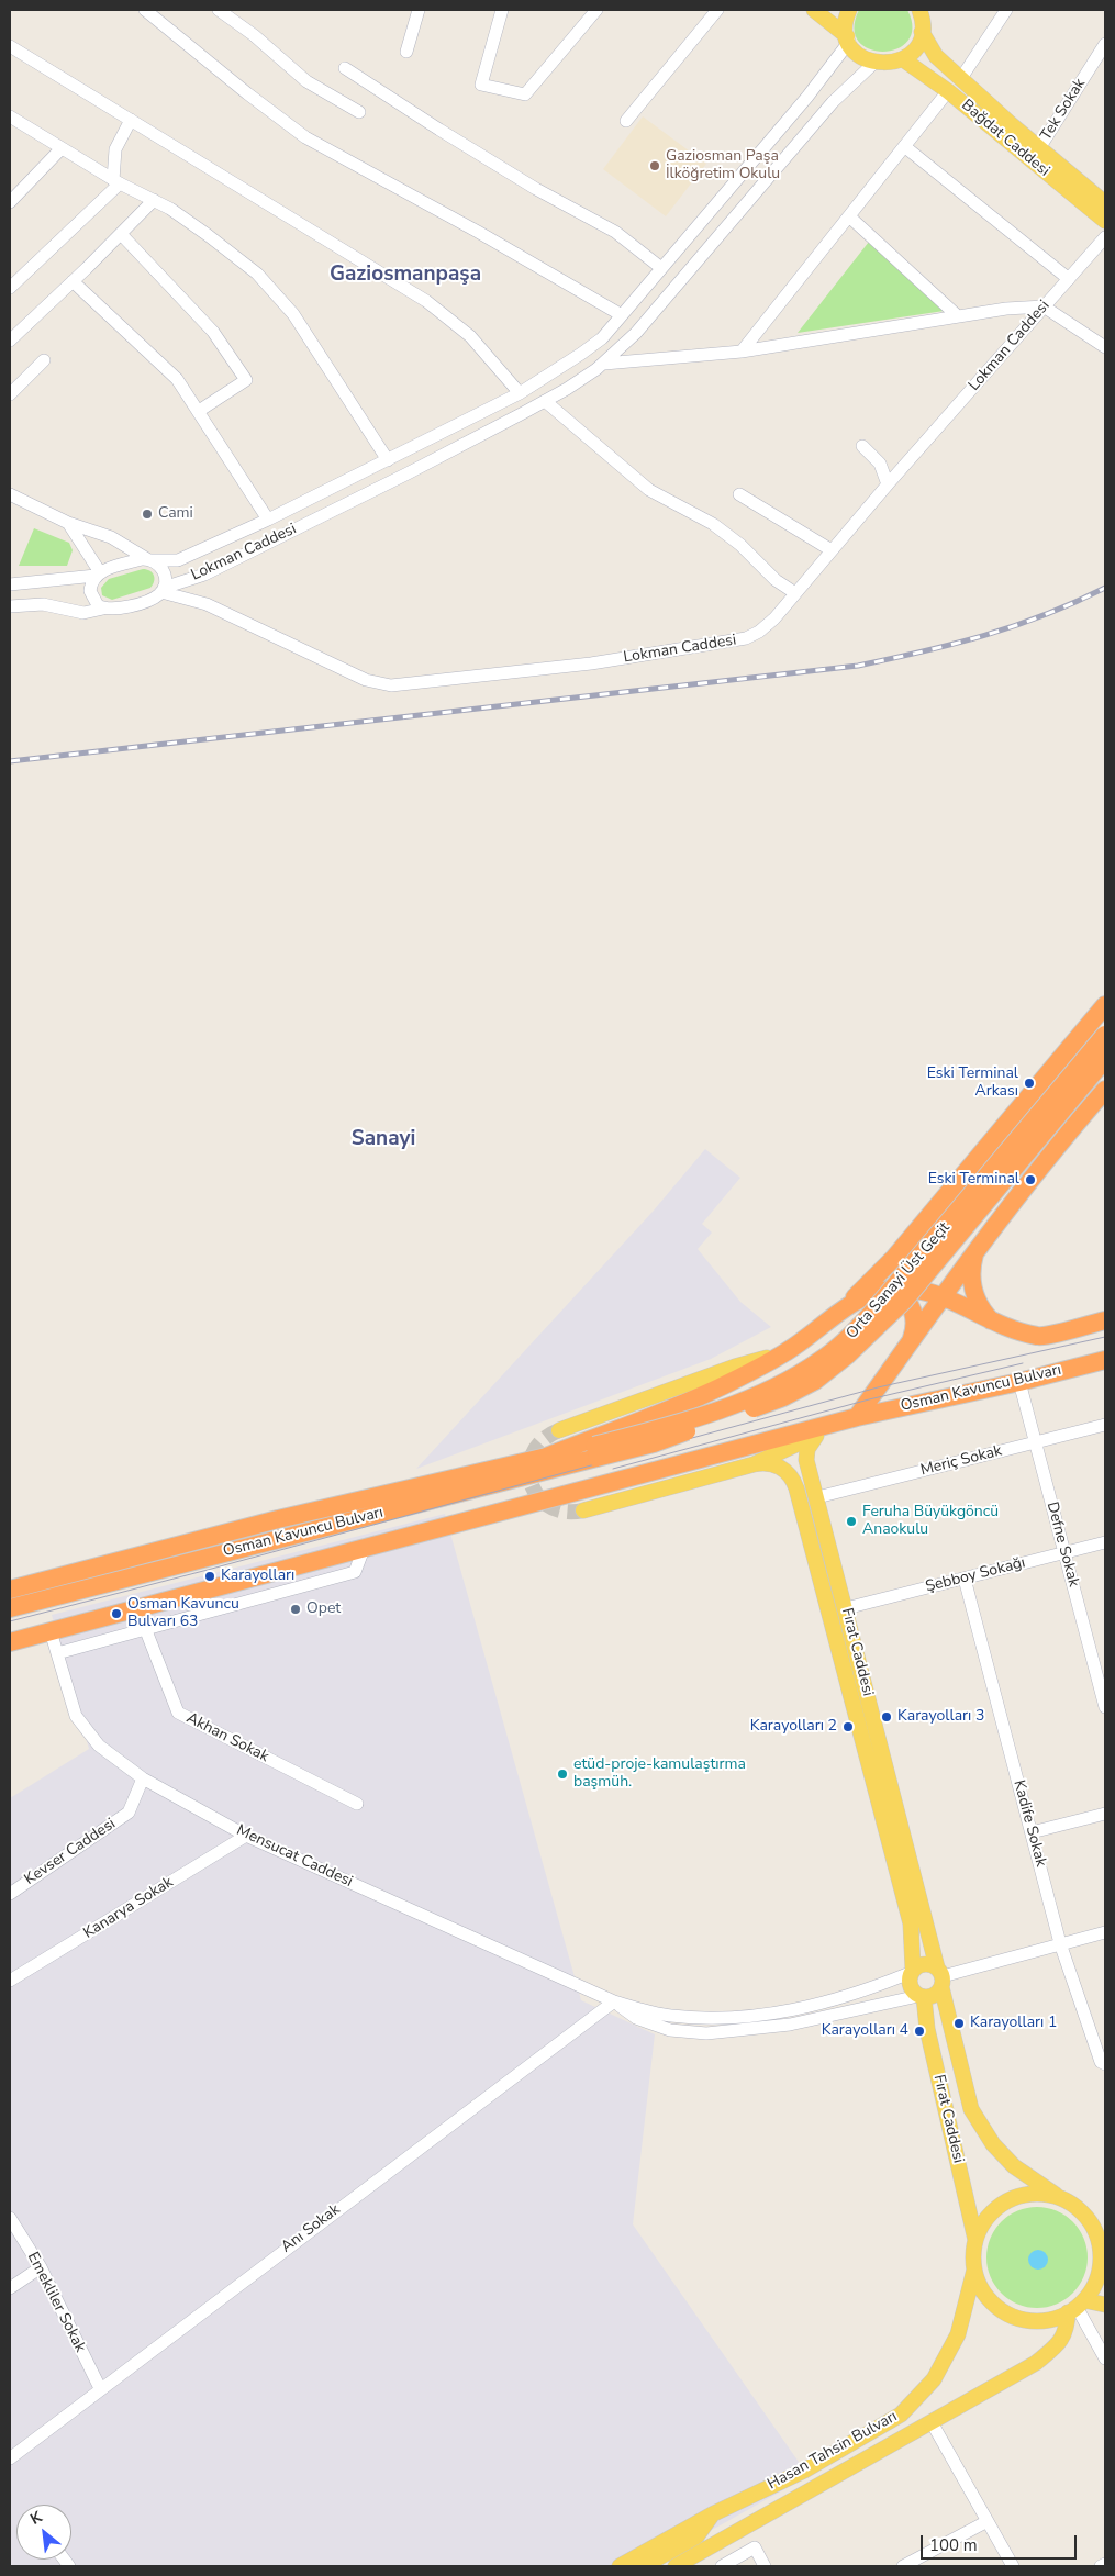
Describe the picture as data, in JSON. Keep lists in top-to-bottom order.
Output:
{
  "streets": {
    "highway": ["Orta Sanayi Üst Geçit", "Osman Kavuncu Bulvarı"],
    "main road": ["Bağdat Caddesi", "Fırat Caddesi", "Hasan Tahsin Bulvarı"],
    "street": [
      "Tek Sokak",
      "Lokman Caddesi",
      "Meriç Sokak",
      "Defne Sokak",
      "Şebboy Sokağı",
      "Akhan Sokak",
      "Kadife Sokak",
      "Kevser Caddesi",
      "Mensucat Caddesi",
      "Kanarya Sokak",
      "Anı Sokak",
      "Emekliler Sokak"
    ]
  },
  "crossings": [
    ["Tek Sokak", "Bağdat Caddesi"],
    ["Orta Sanayi Üst Geçit", "Osman Kavuncu Bulvarı"],
    ["Osman Kavuncu Bulvarı", "Defne Sokak"],
    ["Meriç Sokak", "Defne Sokak"],
    ["Meriç Sokak", "Fırat Caddesi"],
    ["Defne Sokak", "Şebboy Sokağı"],
    ["Şebboy Sokağı", "Fırat Caddesi"],
    ["Şebboy Sokağı", "Kadife Sokak"],
    ["Fırat Caddesi", "Mensucat Caddesi"],
    ["Fırat Caddesi", "Hasan Tahsin Bulvarı"],
    ["Kevser Caddesi", "Mensucat Caddesi"],
    ["Mensucat Caddesi", "Kanarya Sokak"],
    ["Mensucat Caddesi", "Anı Sokak"],
    ["Anı Sokak", "Emekliler Sokak"]
  ],
  "districts": ["Gaziosmanpaşa", "Sanayi"],
  "places": [
    "Gaziosman Paşa İlköğretim Okulu",
    "Cami",
    "Eski Terminal Arkası",
    "Eski Terminal",
    "Feruha Büyükgöncü Anaokulu",
    "Karayolları",
    "Opet",
    "Osman Kavuncu Bulvarı 63",
    "Karayolları 3",
    "Karayolları 2",
    "etüd-proje-kamulaştırma başmüh.",
    "Karayolları 1",
    "Karayolları 4"
  ],
  "scale_bar": "100 m",
  "north": "top left"
}
